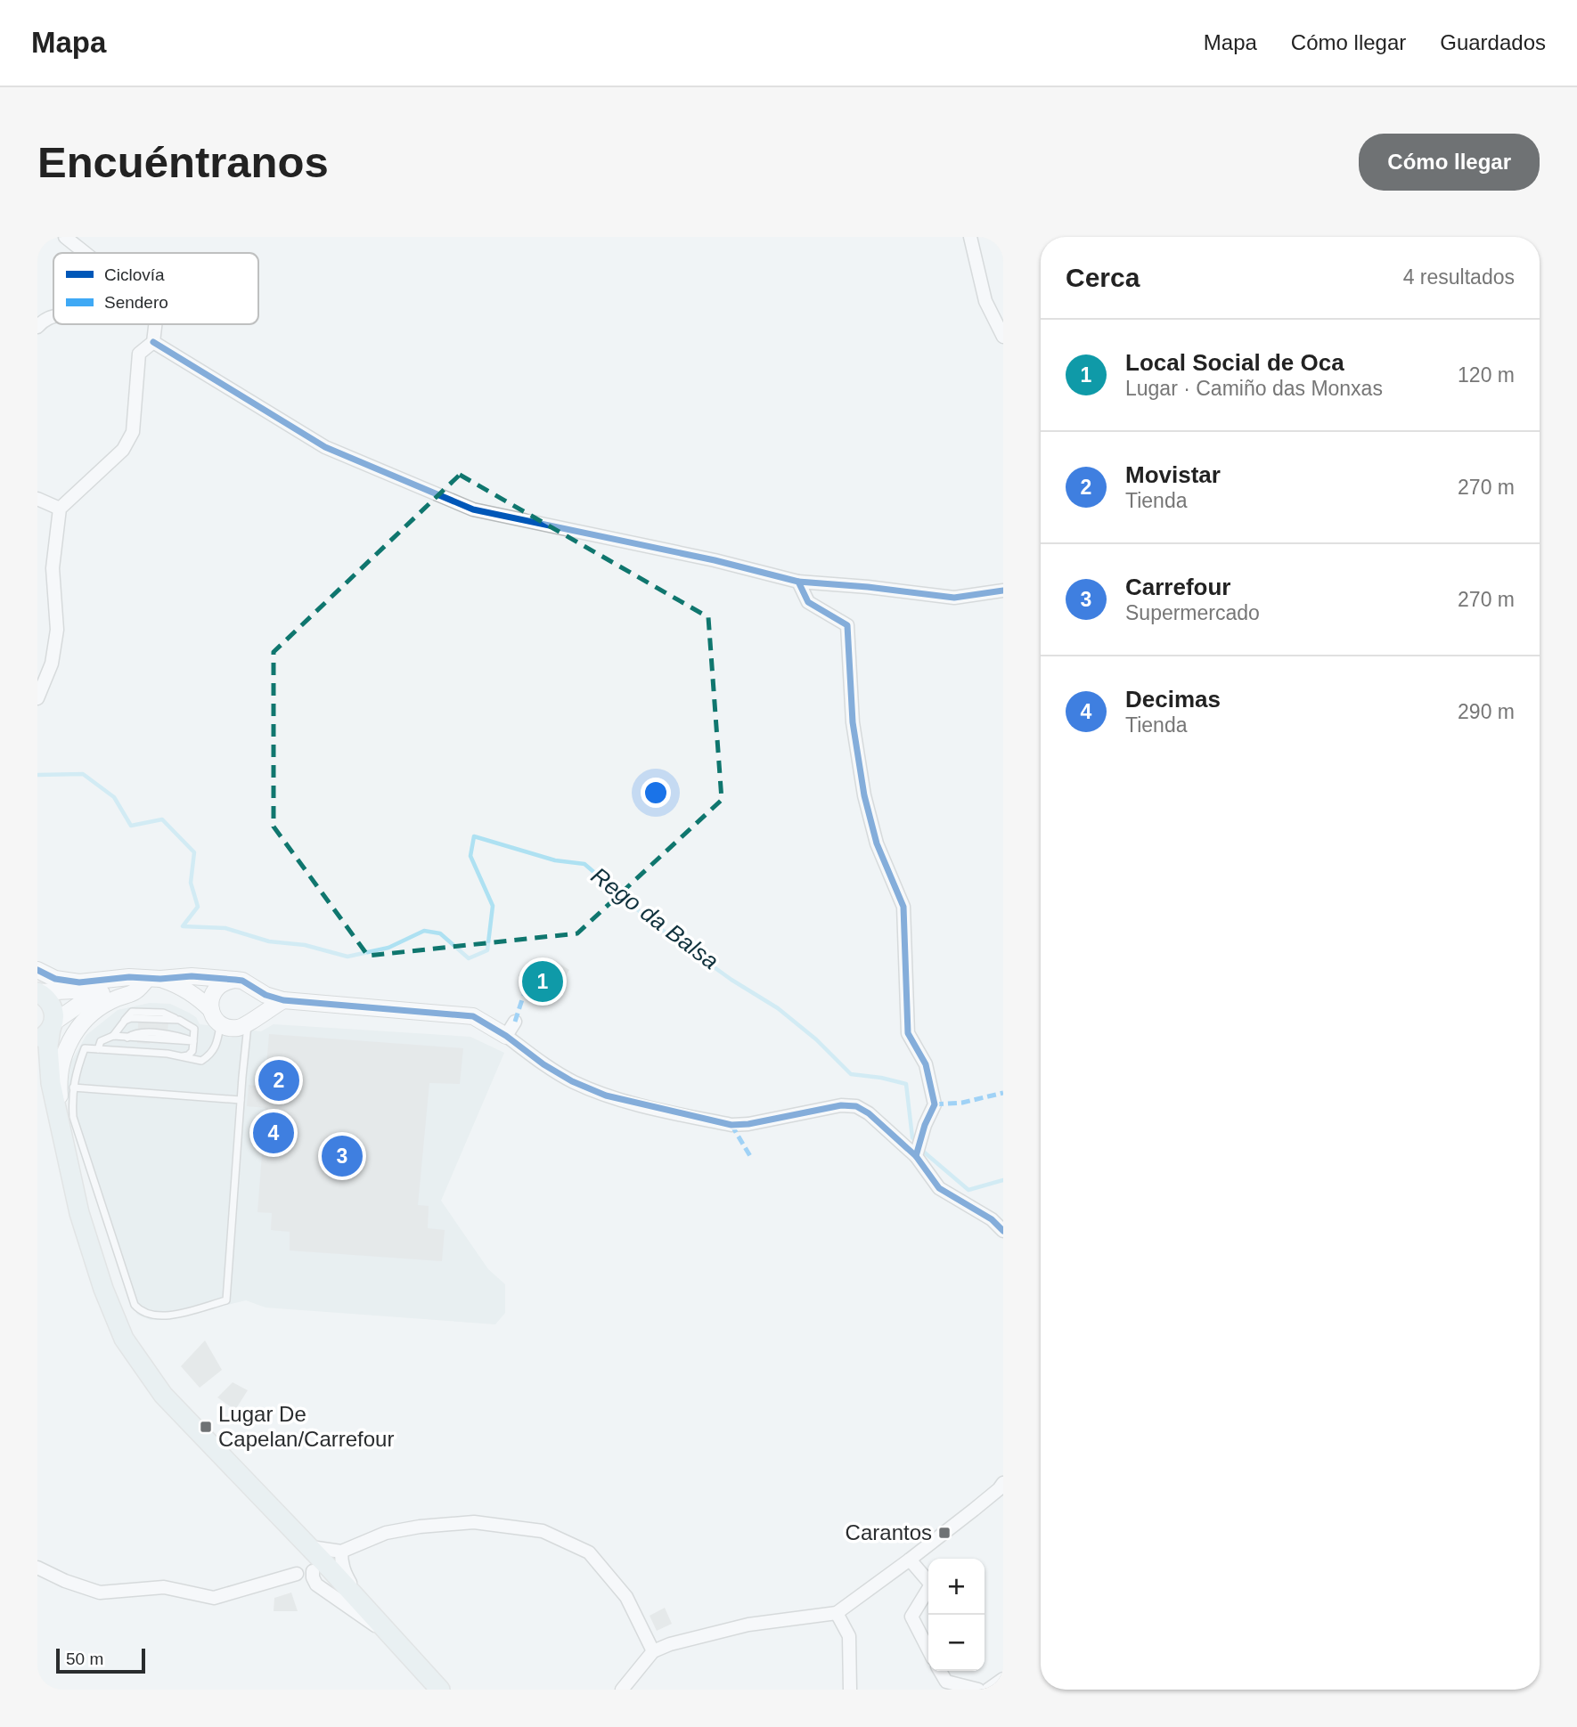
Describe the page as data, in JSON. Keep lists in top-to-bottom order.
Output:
{
  "water": ["Rego da Balsa"],
  "places": {
    "transit": ["Lugar De Capelan/Carrefour", "Carantos"]
  },
  "legend": ["Ciclovía", "Sendero"],
  "scale_bar": "50 m",
  "page": {
    "header": "Mapa",
    "nav": ["Mapa", "Cómo llegar", "Guardados"],
    "buttons": "Cómo llegar",
    "title": "Encuéntranos",
    "heading": ["Cerca", "4 resultados"],
    "list": [
      {
        "mark": "1",
        "name": "Local Social de Oca",
        "note": "Lugar · Camiño das Monxas",
        "value": "120 m"
      },
      {
        "mark": "2",
        "name": "Movistar",
        "note": "Tienda",
        "value": "270 m"
      },
      {
        "mark": "3",
        "name": "Carrefour",
        "note": "Supermercado",
        "value": "270 m"
      },
      {
        "mark": "4",
        "name": "Decimas",
        "note": "Tienda",
        "value": "290 m"
      }
    ],
    "pins": [
      "1",
      "2",
      "4",
      "3"
    ],
    "map_buttons": ["+", "−"],
    "scale": "50 m"
  }
}
